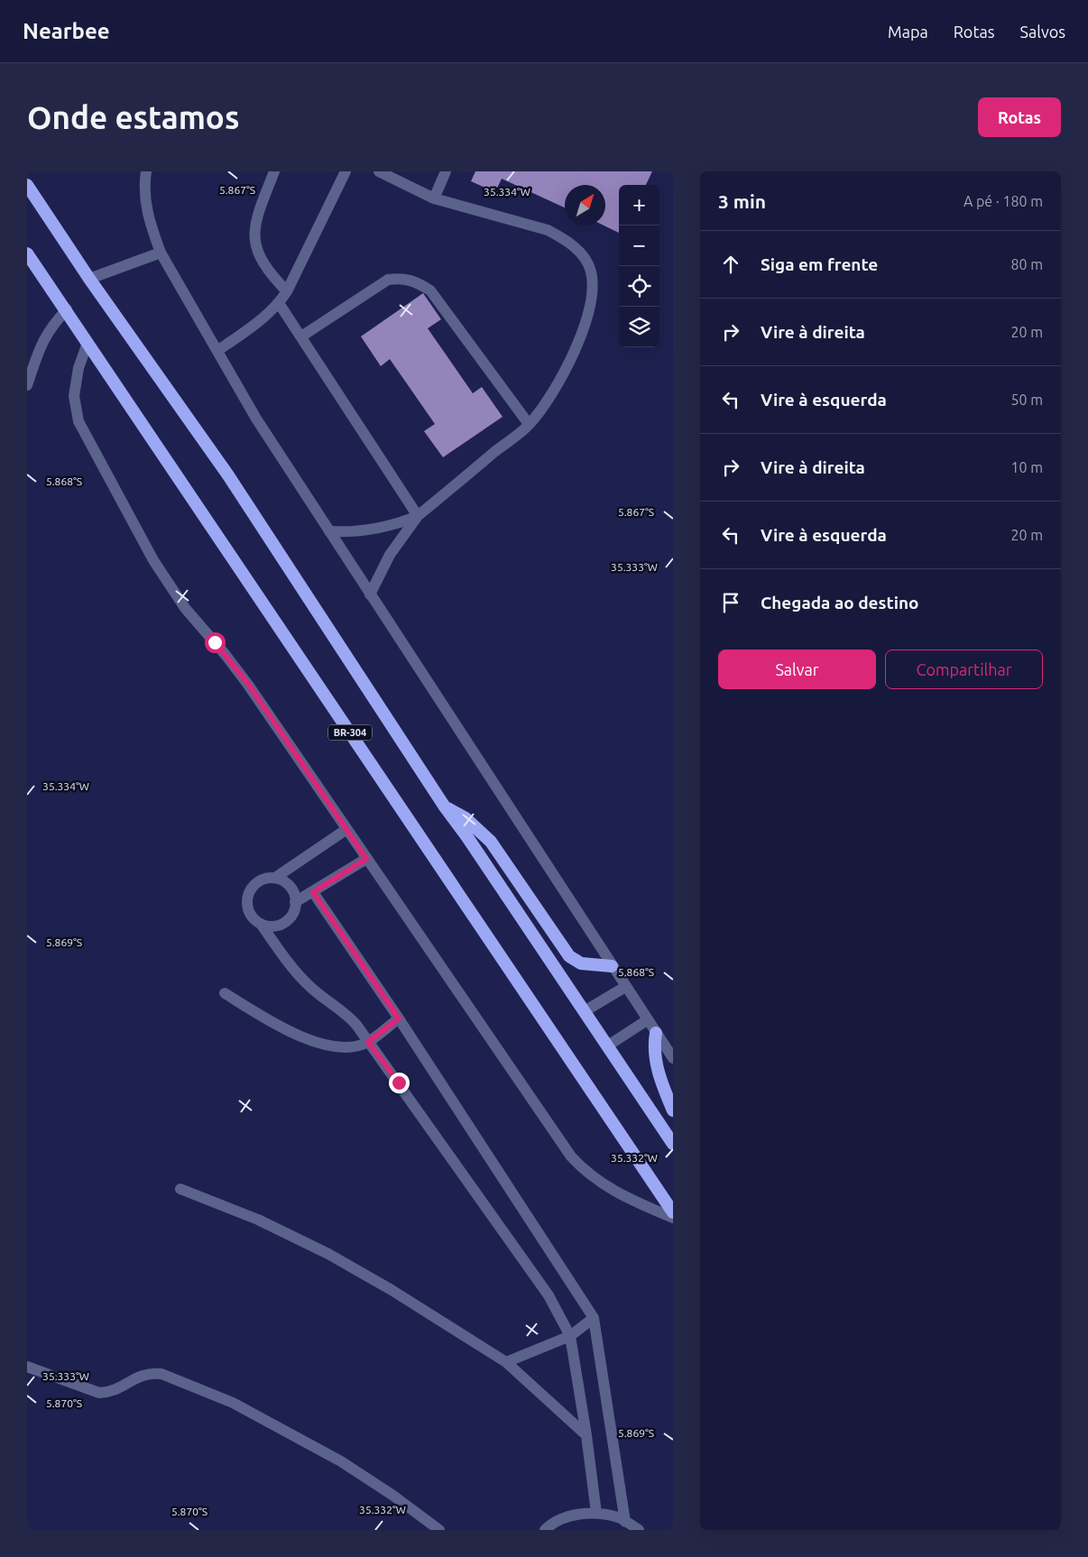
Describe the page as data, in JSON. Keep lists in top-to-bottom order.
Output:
{
  "streets": {
    "highway": ["BR-304"]
  },
  "north": "top right",
  "page": {
    "header": "Nearbee",
    "nav": ["Mapa", "Rotas", "Salvos"],
    "buttons": [
      "Rotas",
      ["Salvar", "Compartilhar"]
    ],
    "title": "Onde estamos",
    "heading": ["3 min", "A pé · 180 m"],
    "map_buttons": ["+", "−"],
    "list": [
      ["Siga em frente", "80 m"],
      ["Vire à direita", "20 m"],
      ["Vire à esquerda", "50 m"],
      ["Vire à direita", "10 m"],
      ["Vire à esquerda", "20 m"],
      "Chegada ao destino"
    ]
  },
  "coordinates": [
    "5.867°S",
    "35.334°W",
    "5.868°S",
    "35.333°W",
    "5.869°S",
    "35.332°W",
    "5.870°S"
  ]
}
